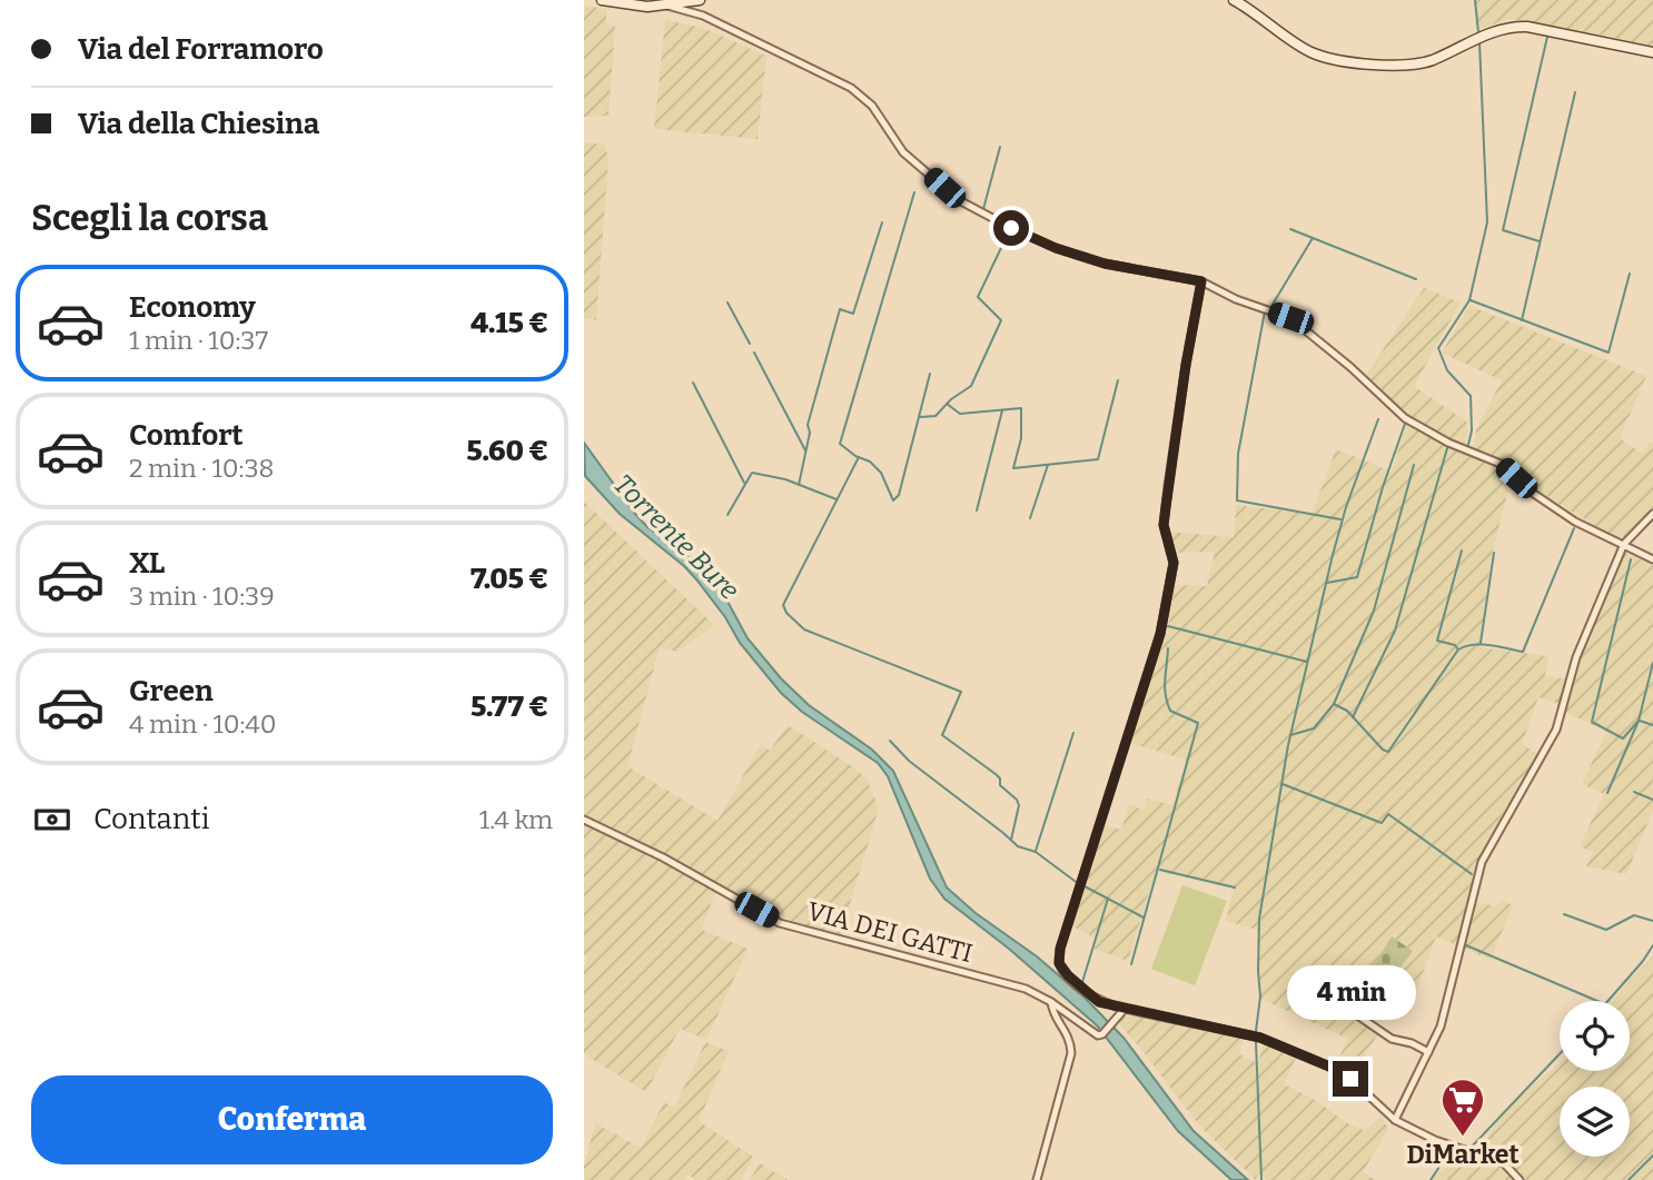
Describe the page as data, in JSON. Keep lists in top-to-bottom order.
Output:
{
  "streets": {
    "street": ["VIA DEI GATTI"]
  },
  "water": ["Torrente Bure"],
  "places": {
    "supermarket": ["DiMarket"]
  },
  "page": {
    "banner": ["Via del Forramoro", "Via della Chiesina"],
    "heading": "Scegli la corsa",
    "list": [
      {
        "name": "Economy",
        "note": "1 min · 10:37",
        "value": "4.15 €"
      },
      {
        "name": "Comfort",
        "note": "2 min · 10:38",
        "value": "5.60 €"
      },
      {
        "name": "XL",
        "note": "3 min · 10:39",
        "value": "7.05 €"
      },
      {
        "name": "Green",
        "note": "4 min · 10:40",
        "value": "5.77 €"
      }
    ],
    "pay": ["Contanti", "1.4 km"],
    "bubble": "4 min",
    "buttons": "Conferma"
  }
}
